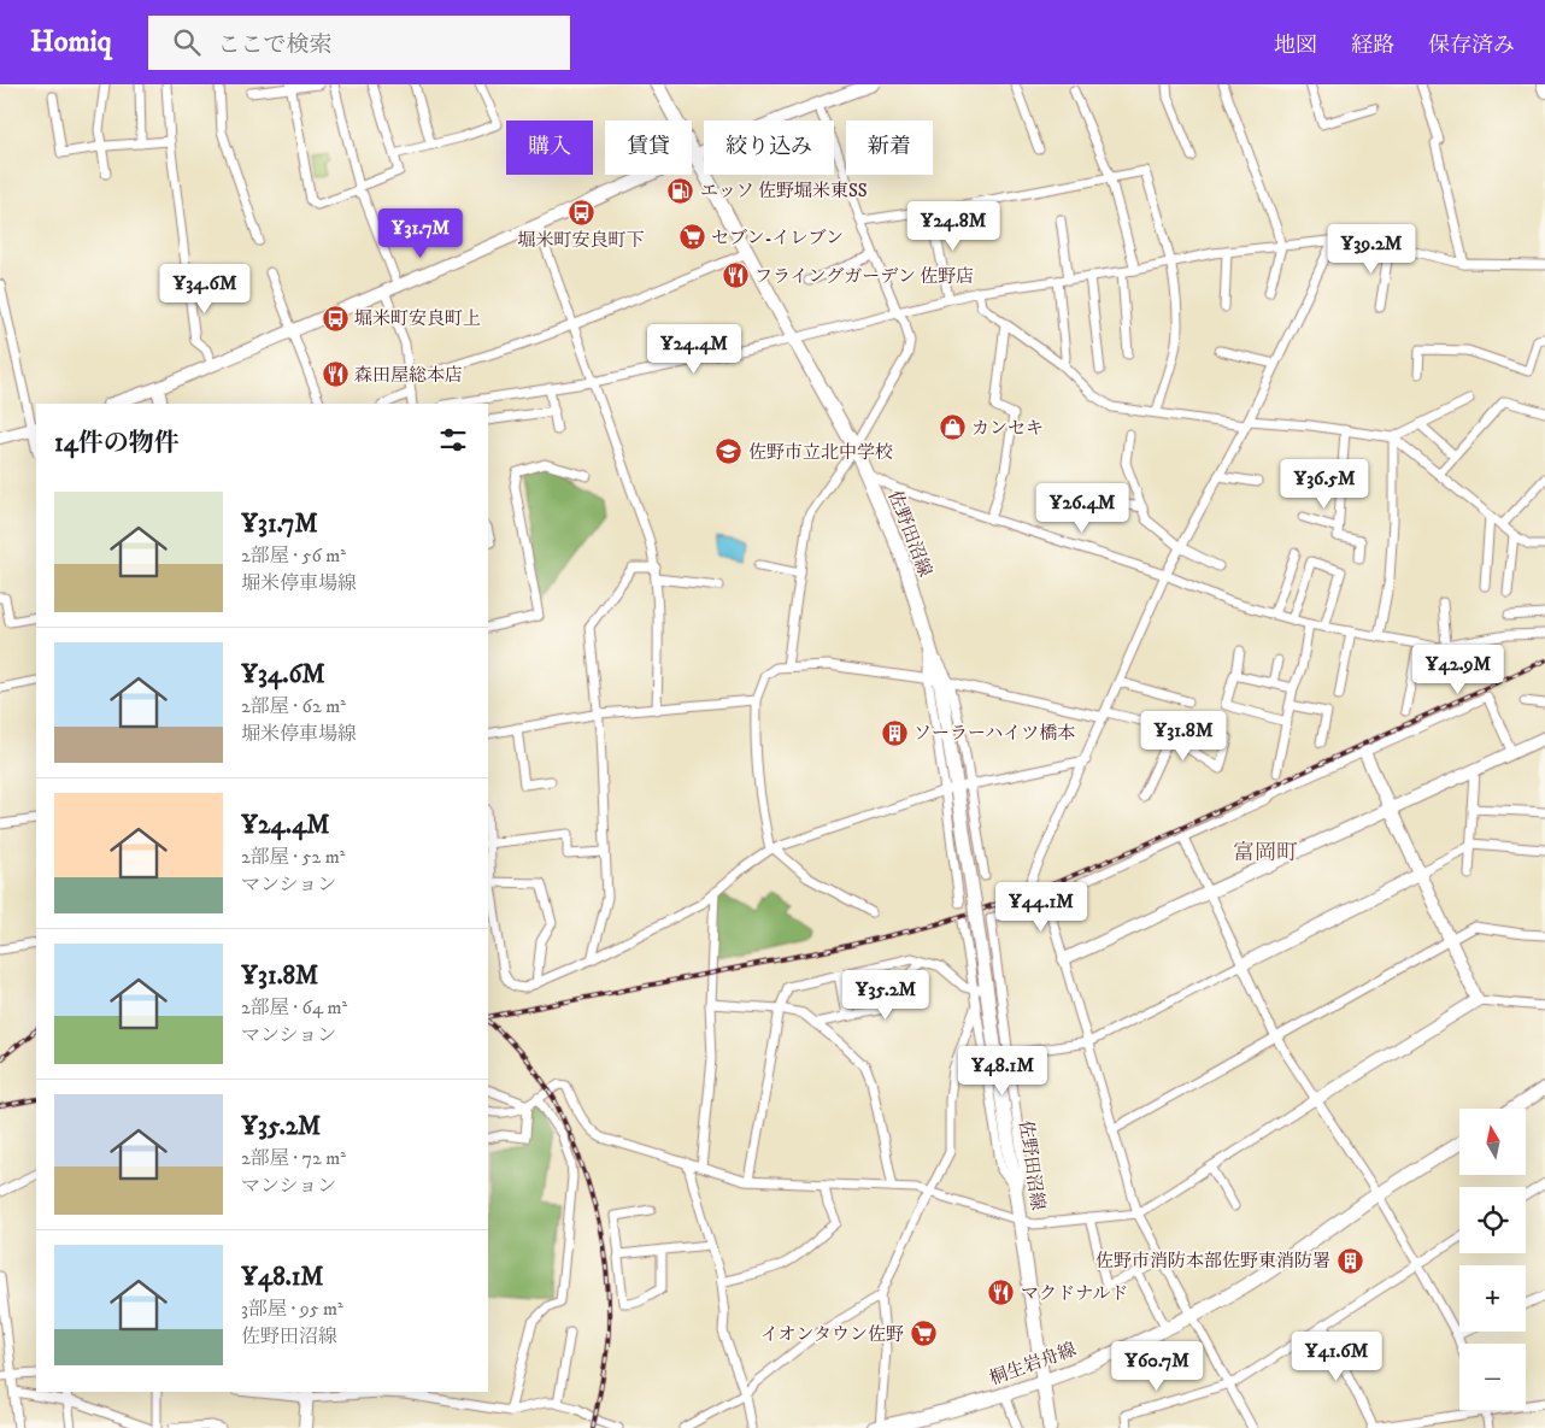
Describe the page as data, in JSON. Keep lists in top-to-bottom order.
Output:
{
  "streets": {
    "main road": ["佐野田沼線", "桐生岩舟線"]
  },
  "crossings": [
    ["佐野田沼線", "桐生岩舟線"]
  ],
  "districts": ["富岡町"],
  "places": {
    "fuel station": ["エッソ 佐野堀米東SS"],
    "bus stop": ["堀米町安良町下", "堀米町安良町上"],
    "supermarket": ["セブン-イレブン", "イオンタウン佐野"],
    "restaurant": ["フライングガーデン 佐野店", "森田屋総本店", "マクドナルド"],
    "shop": ["カンセキ"],
    "school or university": ["佐野市立北中学校"],
    "building": ["ソーラーハイツ橋本", "佐野市消防本部佐野東消防署"]
  },
  "north": "top",
  "page": {
    "header": "Homiq",
    "search": "ここで検索",
    "nav": ["地図", "経路", "保存済み"],
    "chip": [
      "購入",
      "賃貸",
      "絞り込み",
      "新着"
    ],
    "price": [
      "¥24.8M",
      "¥31.7M",
      "¥39.2M",
      "¥34.6M",
      "¥24.4M",
      "¥36.5M",
      "¥26.4M",
      "¥42.9M",
      "¥31.8M",
      "¥44.1M",
      "¥35.2M",
      "¥48.1M",
      "¥41.6M",
      "¥60.7M"
    ],
    "heading": "14件の物件",
    "list": [
      {
        "name": "¥31.7M",
        "note": "2部屋 · 56 m² · 堀米停車場線"
      },
      {
        "name": "¥34.6M",
        "note": "2部屋 · 62 m² · 堀米停車場線"
      },
      {
        "name": "¥24.4M",
        "note": "2部屋 · 52 m² · マンション"
      },
      {
        "name": "¥31.8M",
        "note": "2部屋 · 64 m² · マンション"
      },
      {
        "name": "¥35.2M",
        "note": "2部屋 · 72 m² · マンション"
      },
      {
        "name": "¥48.1M",
        "note": "3部屋 · 95 m² · 佐野田沼線"
      }
    ],
    "map_buttons": ["+", "−"]
  }
}
